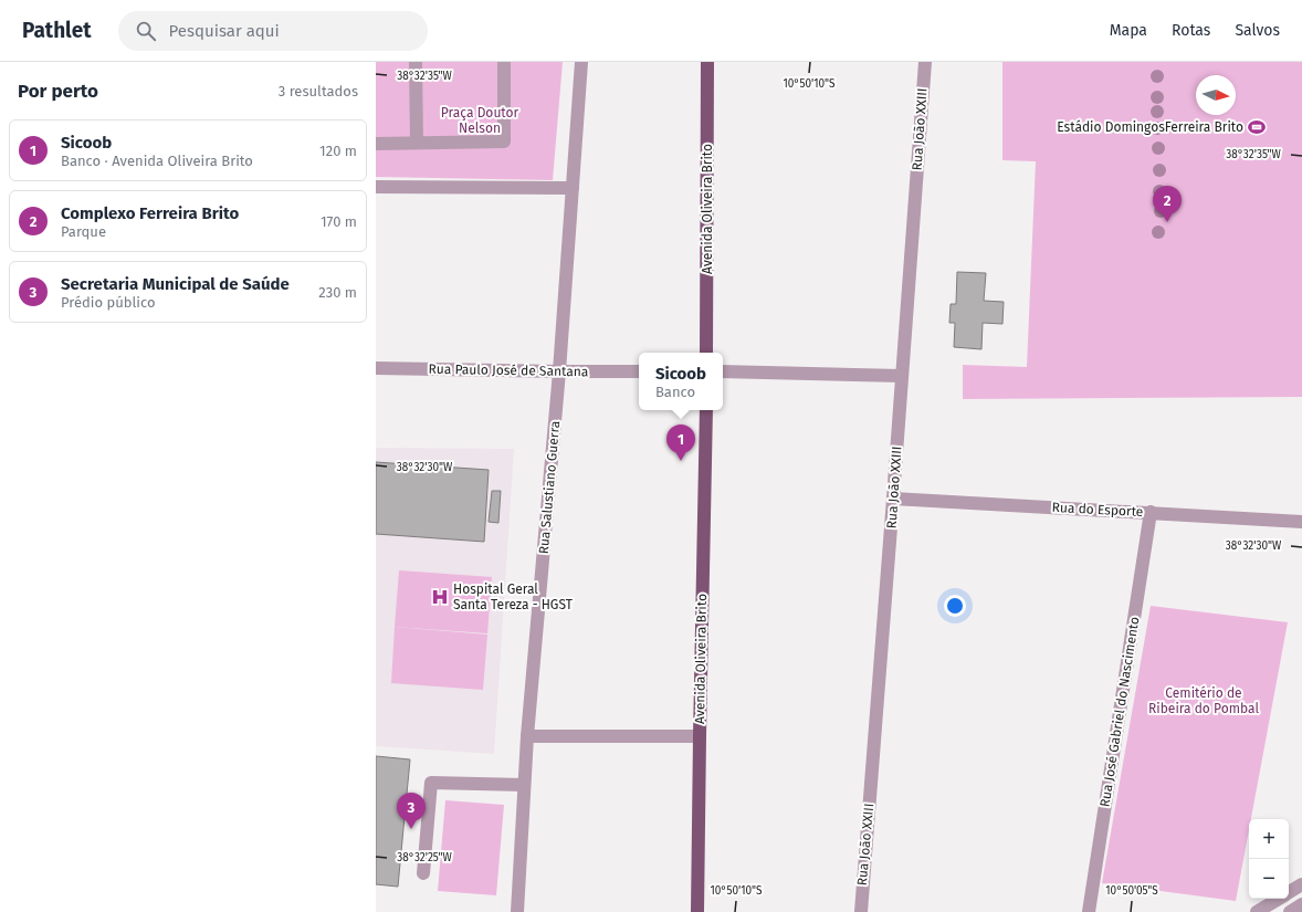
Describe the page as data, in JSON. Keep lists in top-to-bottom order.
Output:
{
  "streets": {
    "main road": ["Avenida Oliveira Brito"],
    "street": [
      "Rua João XXIII",
      "Rua Paulo José de Santana",
      "Rua Salustiano Guerra",
      "Rua do Esporte",
      "Rua José Gabriel do Nascimento"
    ]
  },
  "crossings": [
    ["Rua João XXIII", "Rua do Esporte"],
    ["Rua Paulo José de Santana", "Rua Salustiano Guerra"],
    ["Rua do Esporte", "Rua José Gabriel do Nascimento"]
  ],
  "parks": ["Praça Doutor Nelson", "Cemitério de Ribeira do Pombal"],
  "places": {
    "sports": ["Estádio DomingosFerreira Brito"],
    "hospital": ["Hospital Geral Santa Tereza - HGST"]
  },
  "north": "right",
  "page": {
    "header": "Pathlet",
    "search": "Pesquisar aqui",
    "nav": ["Mapa", "Rotas", "Salvos"],
    "heading": ["Por perto", "3 resultados"],
    "list": [
      {
        "mark": "1",
        "name": "Sicoob",
        "note": "Banco · Avenida Oliveira Brito",
        "value": "120 m"
      },
      {
        "mark": "2",
        "name": "Complexo Ferreira Brito",
        "note": "Parque",
        "value": "170 m"
      },
      {
        "mark": "3",
        "name": "Secretaria Municipal de Saúde",
        "note": "Prédio público",
        "value": "230 m"
      }
    ],
    "pins": ["2", "1", "3"],
    "popup": ["Sicoob", "Banco"],
    "map_buttons": ["+", "−"]
  },
  "coordinates": [
    "38°32'35\"W",
    "10°50'10\"S",
    "38°32'30\"W",
    "38°32'25\"W",
    "10°50'05\"S"
  ]
}
